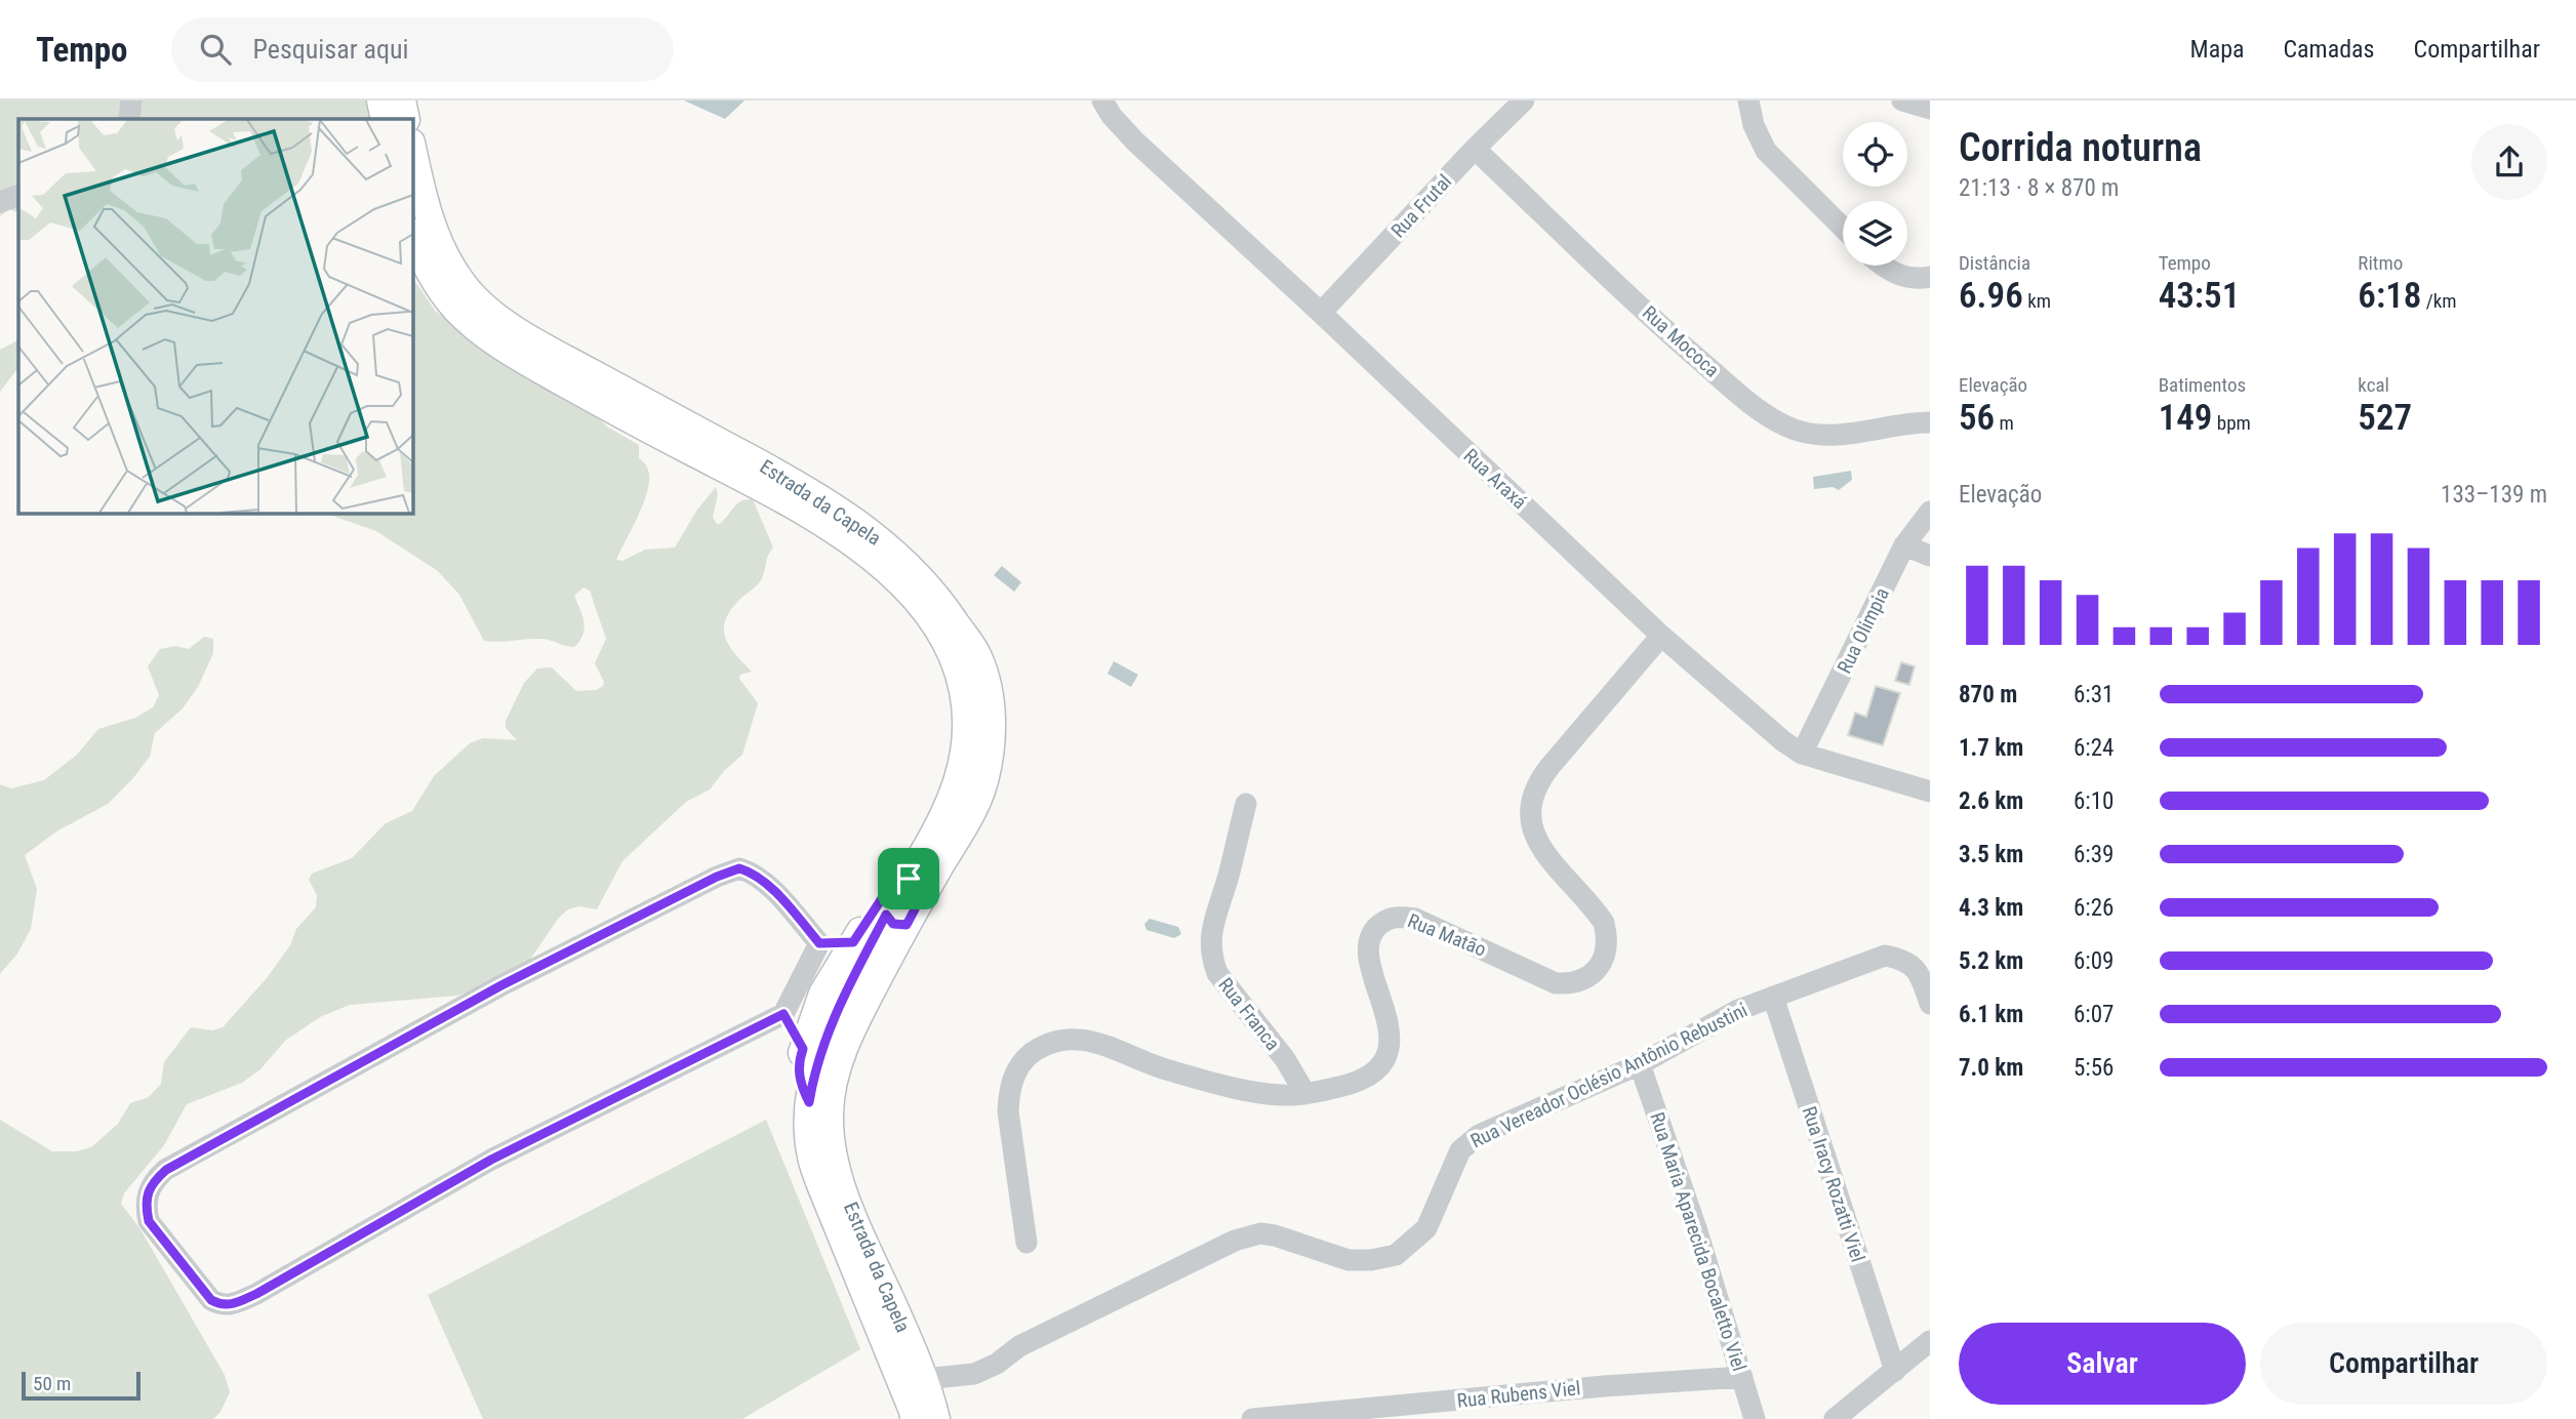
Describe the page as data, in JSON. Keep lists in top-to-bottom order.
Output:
{
  "streets": {
    "main road": ["Estrada da Capela"],
    "street": [
      "Rua Frutal",
      "Rua Mococa",
      "Rua Araxá",
      "Rua Olimpia",
      "Rua Matão",
      "Rua Franca",
      "Rua Vereador Oclésio Antônio Rebustini",
      "Rua Iracy Rozatti Viel",
      "Rua Maria Aparecida Bocaletto Viel",
      "Rua Rubens Viel"
    ]
  },
  "crossings": [
    ["Rua Frutal", "Rua Mococa"],
    ["Rua Frutal", "Rua Araxá"],
    ["Rua Araxá", "Rua Olimpia"],
    ["Rua Araxá", "Rua Matão"],
    ["Estrada da Capela", "Rua Vereador Oclésio Antônio Rebustini"],
    ["Rua Matão", "Rua Franca"],
    ["Rua Vereador Oclésio Antônio Rebustini", "Rua Iracy Rozatti Viel"],
    ["Rua Vereador Oclésio Antônio Rebustini", "Rua Maria Aparecida Bocaletto Viel"],
    ["Rua Maria Aparecida Bocaletto Viel", "Rua Rubens Viel"]
  ],
  "scale_bar": "50 m",
  "page": {
    "header": "Tempo",
    "search": "Pesquisar aqui",
    "nav": ["Mapa", "Camadas", "Compartilhar"],
    "heading": ["Corrida noturna", "21:13 · 8 × 870 m"],
    "stats": [
      ["Distância", "6.96 km"],
      ["Tempo", "43:51"],
      ["Ritmo", "6:18 /km"],
      ["Elevação", "56 m"],
      ["Batimentos", "149 bpm"],
      ["kcal", "527"]
    ],
    "chart": ["Elevação", "133–139 m"],
    "list": [
      {
        "name": "870 m",
        "note": "6:31"
      },
      {
        "name": "1.7 km",
        "note": "6:24"
      },
      {
        "name": "2.6 km",
        "note": "6:10"
      },
      {
        "name": "3.5 km",
        "note": "6:39"
      },
      {
        "name": "4.3 km",
        "note": "6:26"
      },
      {
        "name": "5.2 km",
        "note": "6:09"
      },
      {
        "name": "6.1 km",
        "note": "6:07"
      },
      {
        "name": "7.0 km",
        "note": "5:56"
      }
    ],
    "buttons": ["Salvar", "Compartilhar"],
    "scale": "50 m"
  }
}
